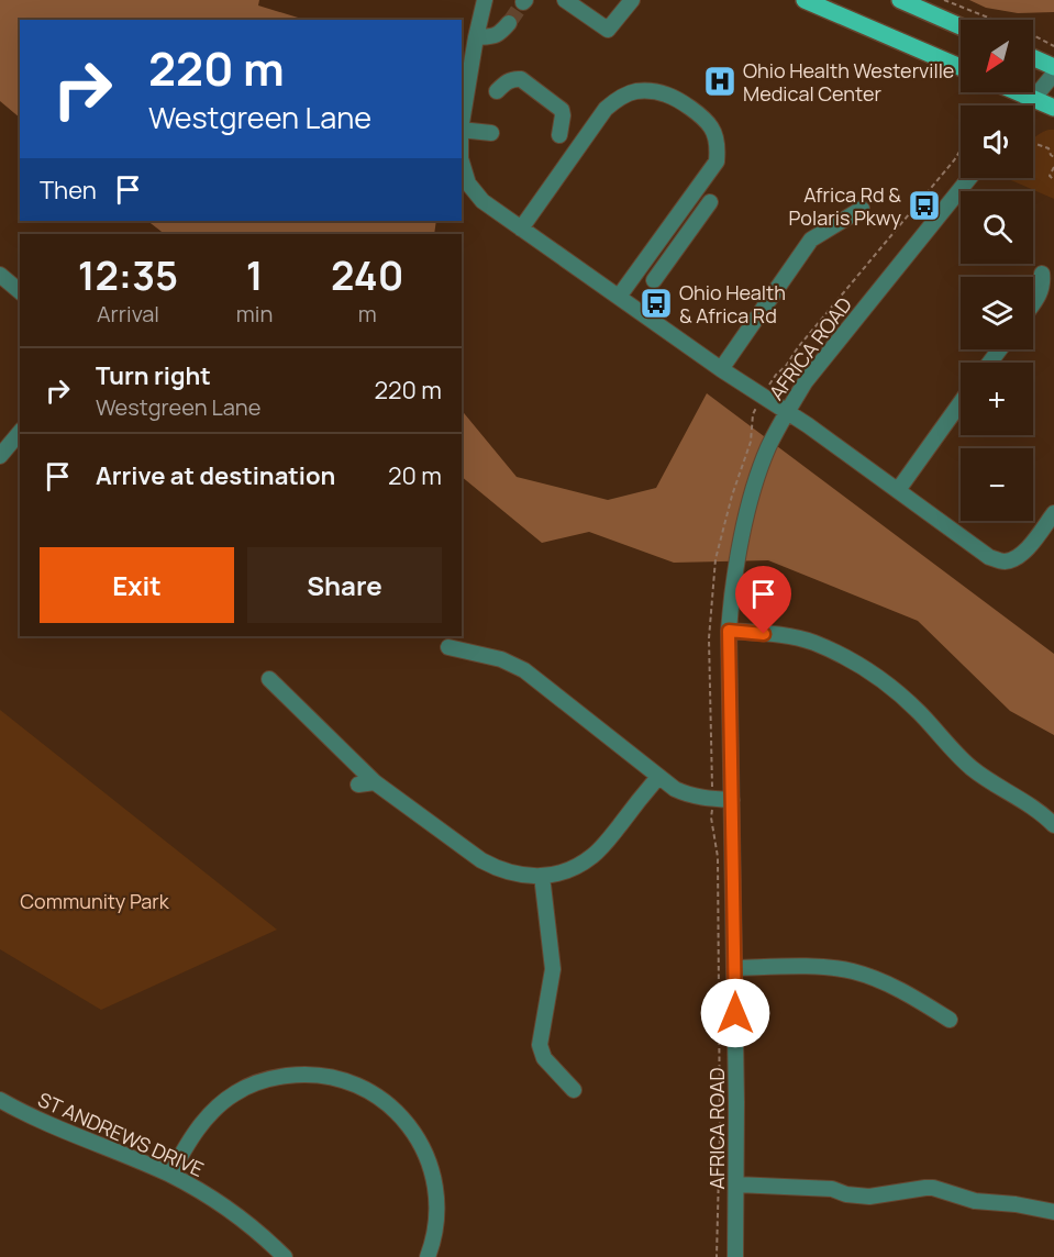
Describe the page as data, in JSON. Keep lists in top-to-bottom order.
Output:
{
  "streets": {
    "street": ["AFRICA ROAD", "ST ANDREWS DRIVE"]
  },
  "parks": ["Community Park"],
  "places": {
    "hospital": ["Ohio Health Westerville Medical Center"],
    "bus stop": ["Africa Rd & Polaris Pkwy", "Ohio Health & Africa Rd"]
  },
  "north": "bottom left",
  "page": {
    "map_buttons": ["+", "−"],
    "turn": ["220 m", "Westgreen Lane"],
    "then": "Then",
    "eta": [
      "12:35",
      "Arrival",
      "1",
      "min",
      "240",
      "m"
    ],
    "list": [
      {
        "name": "Turn right",
        "note": "Westgreen Lane",
        "value": "220 m"
      },
      {
        "name": "Arrive at destination",
        "value": "20 m"
      }
    ],
    "buttons": ["Exit", "Share"]
  }
}
